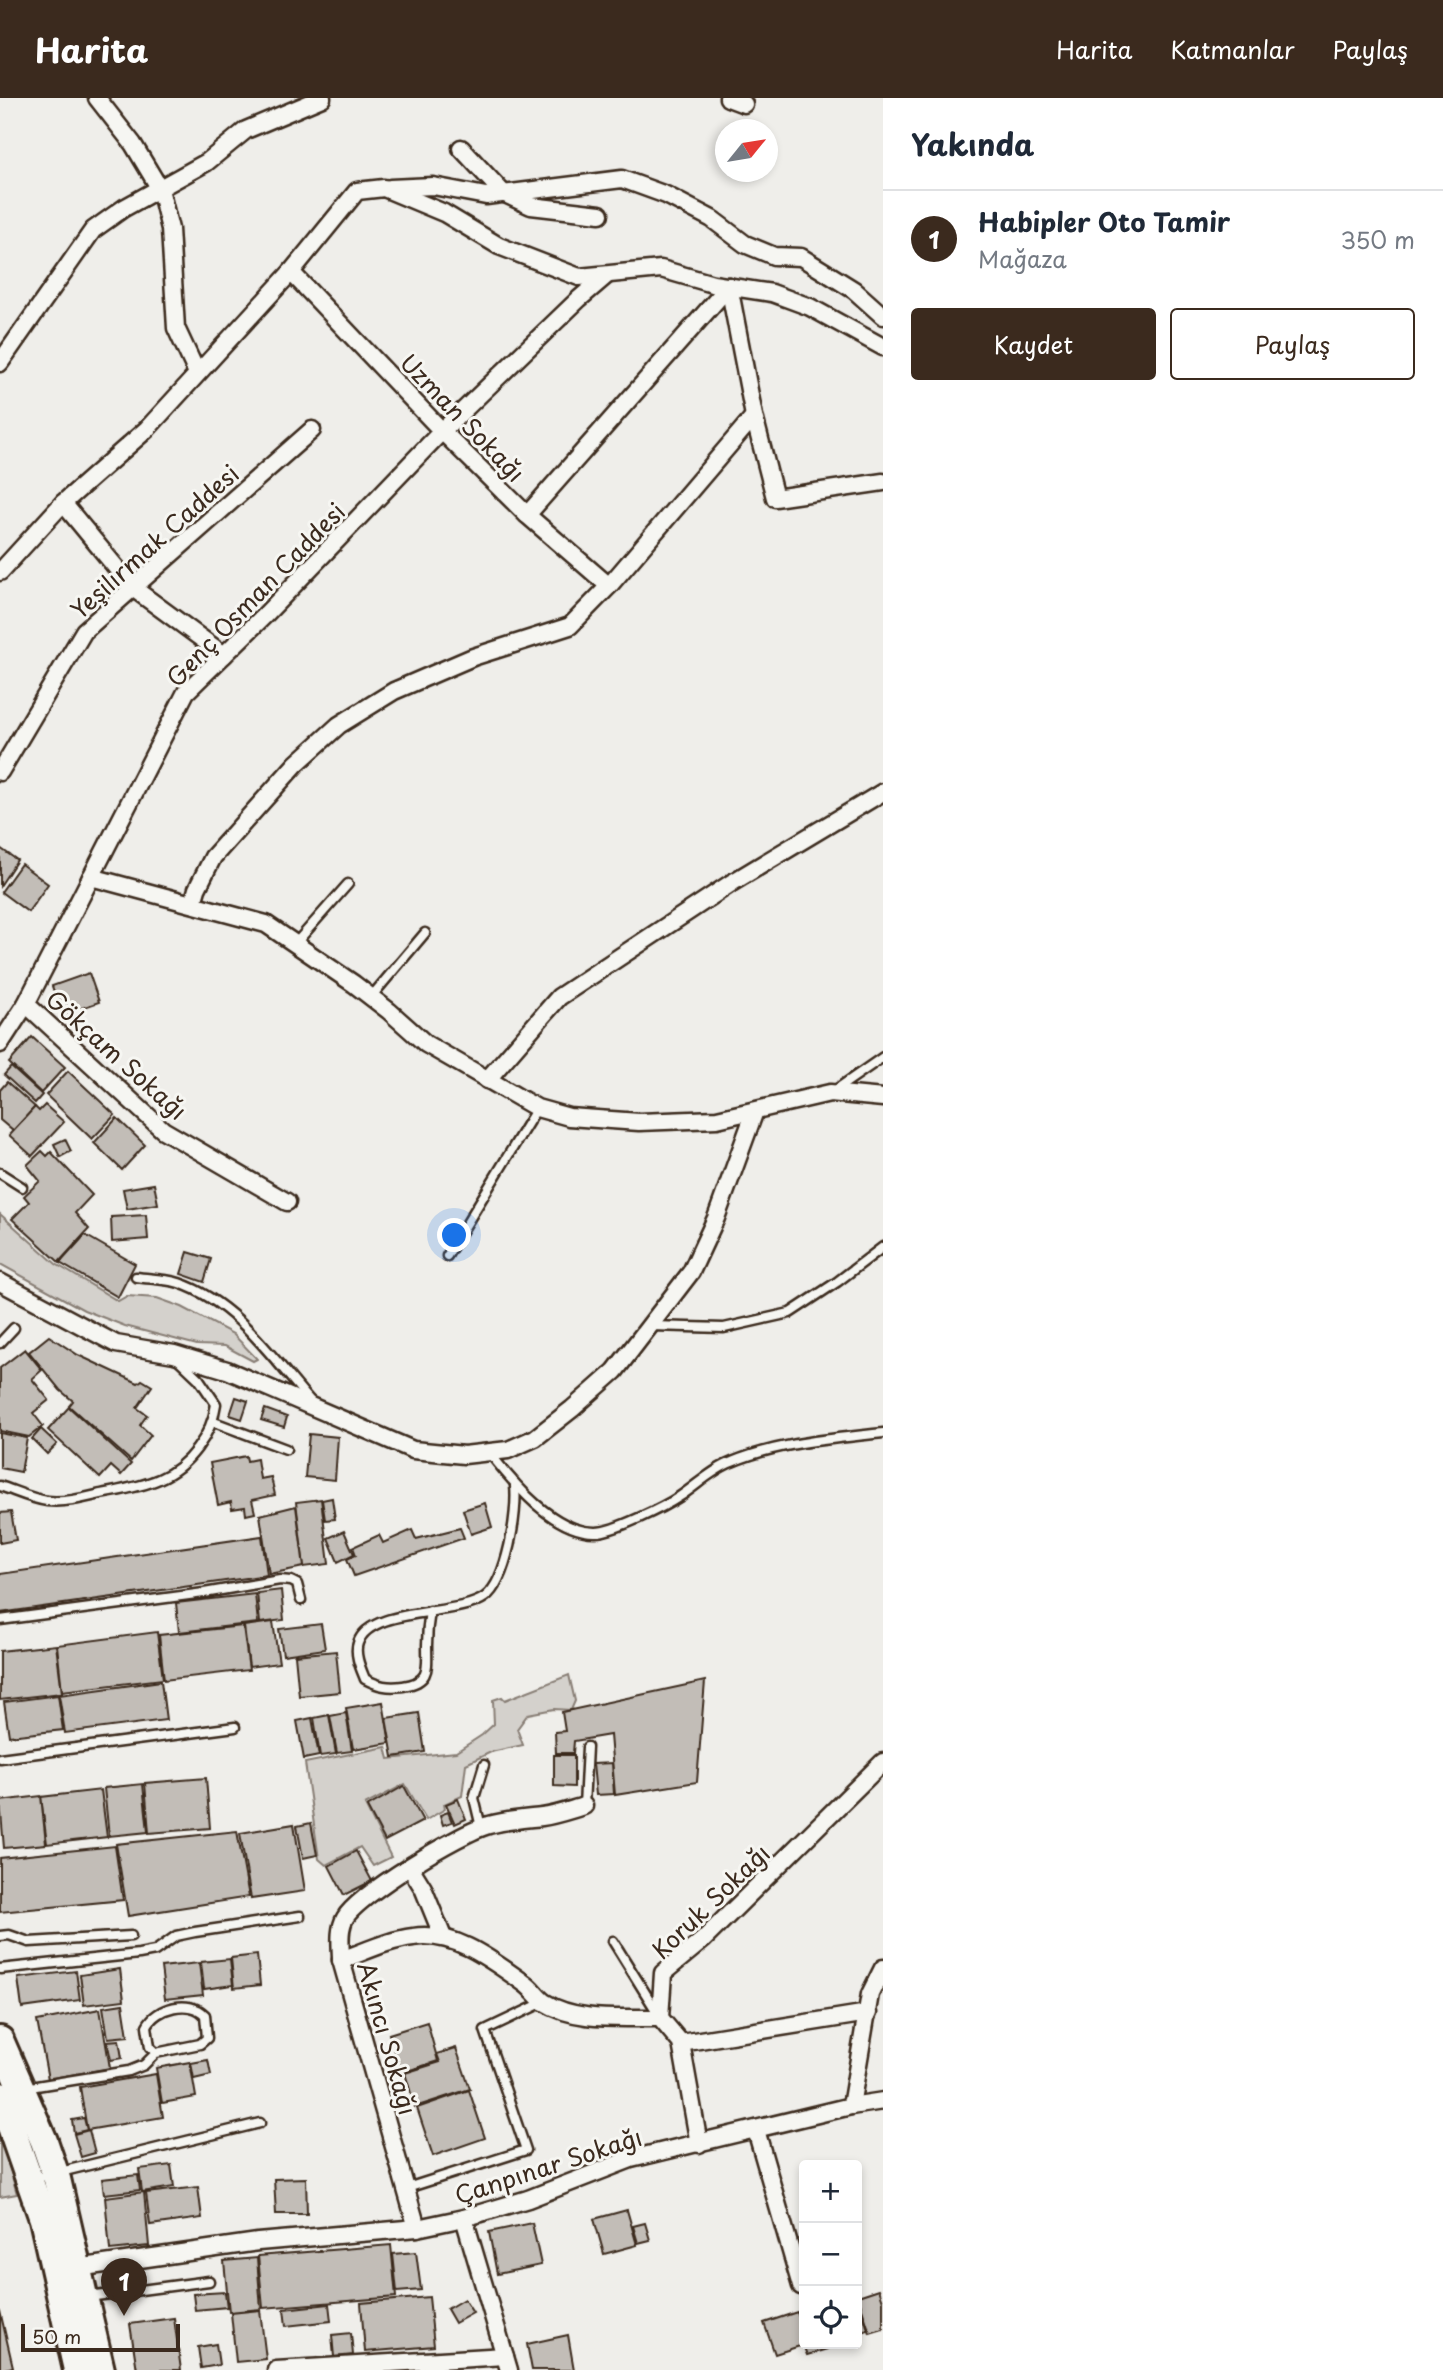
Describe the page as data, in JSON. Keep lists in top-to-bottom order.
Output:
{
  "streets": {
    "street": [
      "Uzman Sokağı",
      "Yeşilırmak Caddesi",
      "Genç Osman Caddesi",
      "Gökçam Sokağı",
      "Koruk Sokağı",
      "Akıncı Sokağı",
      "Çanpınar Sokağı"
    ]
  },
  "crossings": [
    ["Uzman Sokağı", "Genç Osman Caddesi"],
    ["Genç Osman Caddesi", "Gökçam Sokağı"],
    ["Akıncı Sokağı", "Çanpınar Sokağı"]
  ],
  "scale_bar": "50 m",
  "north": "top right",
  "page": {
    "header": "Harita",
    "nav": ["Harita", "Katmanlar", "Paylaş"],
    "heading": "Yakında",
    "list": [
      {
        "mark": "1",
        "name": "Habipler Oto Tamir",
        "note": "Mağaza",
        "value": "350 m"
      }
    ],
    "buttons": ["Kaydet", "Paylaş"],
    "map_buttons": ["+", "−"],
    "pins": "1",
    "scale": "50 m"
  }
}
